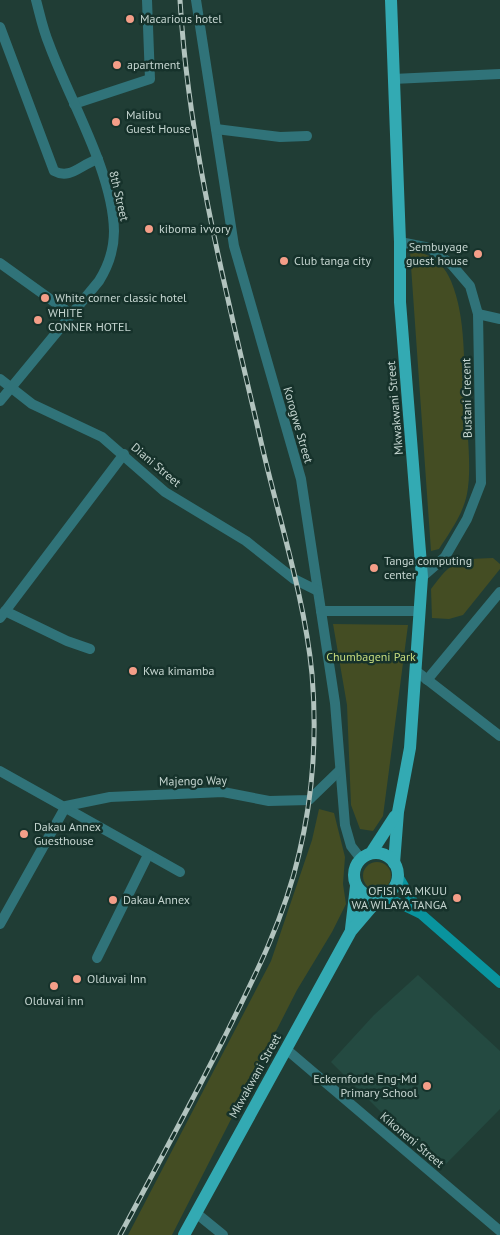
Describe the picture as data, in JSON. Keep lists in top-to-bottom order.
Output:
{
  "streets": {
    "main road": ["Mkwakwani Street"],
    "street": [
      "8th Street",
      "Bustani Crecent",
      "Korogwe Street",
      "Diani Street",
      "Majengo Way",
      "Kikoneni Street"
    ]
  },
  "crossings": [
    ["8th Street", "Diani Street"],
    ["Bustani Crecent", "Mkwakwani Street"],
    ["Mkwakwani Street", "Korogwe Street"],
    ["Mkwakwani Street", "Kikoneni Street"],
    ["Korogwe Street", "Diani Street"],
    ["Korogwe Street", "Majengo Way"]
  ],
  "parks": ["Chumbageni Park"],
  "places": [
    "Macarious hotel",
    "apartment",
    "Malibu Guest House",
    "kiboma ivvory",
    "Sembuyage guest house",
    "Club tanga city",
    "White corner classic hotel",
    "WHITE CONNER HOTEL",
    "Tanga computing center",
    "Kwa kimamba",
    "Dakau Annex Guesthouse",
    "OFISI YA MKUU WA WILAYA TANGA",
    "Dakau Annex",
    "Olduvai Inn",
    "Olduvai inn",
    "Eckernforde Eng-Md Primary School"
  ]
}
